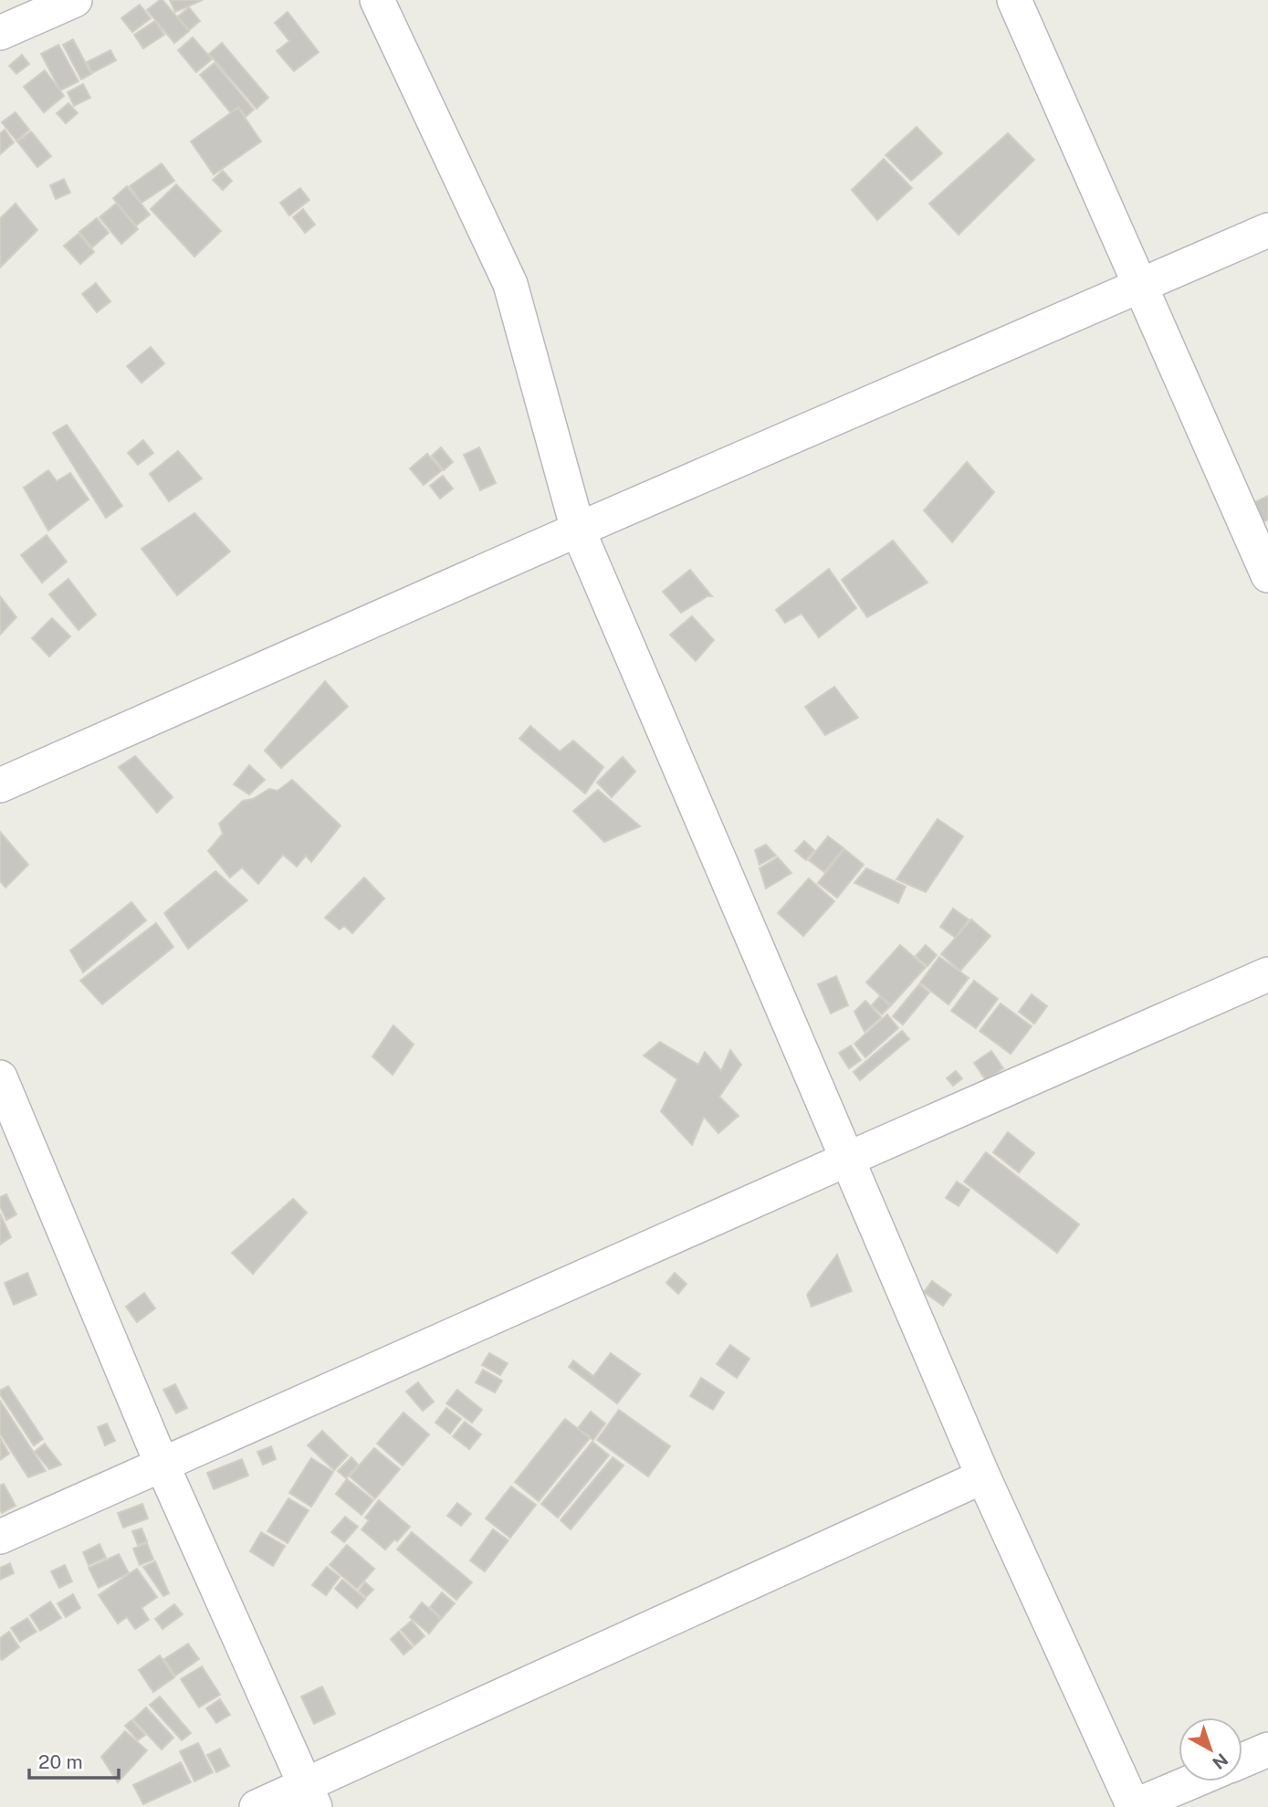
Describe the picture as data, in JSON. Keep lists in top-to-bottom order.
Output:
{
  "scale_bar": "20 m",
  "north": "bottom right"
}
